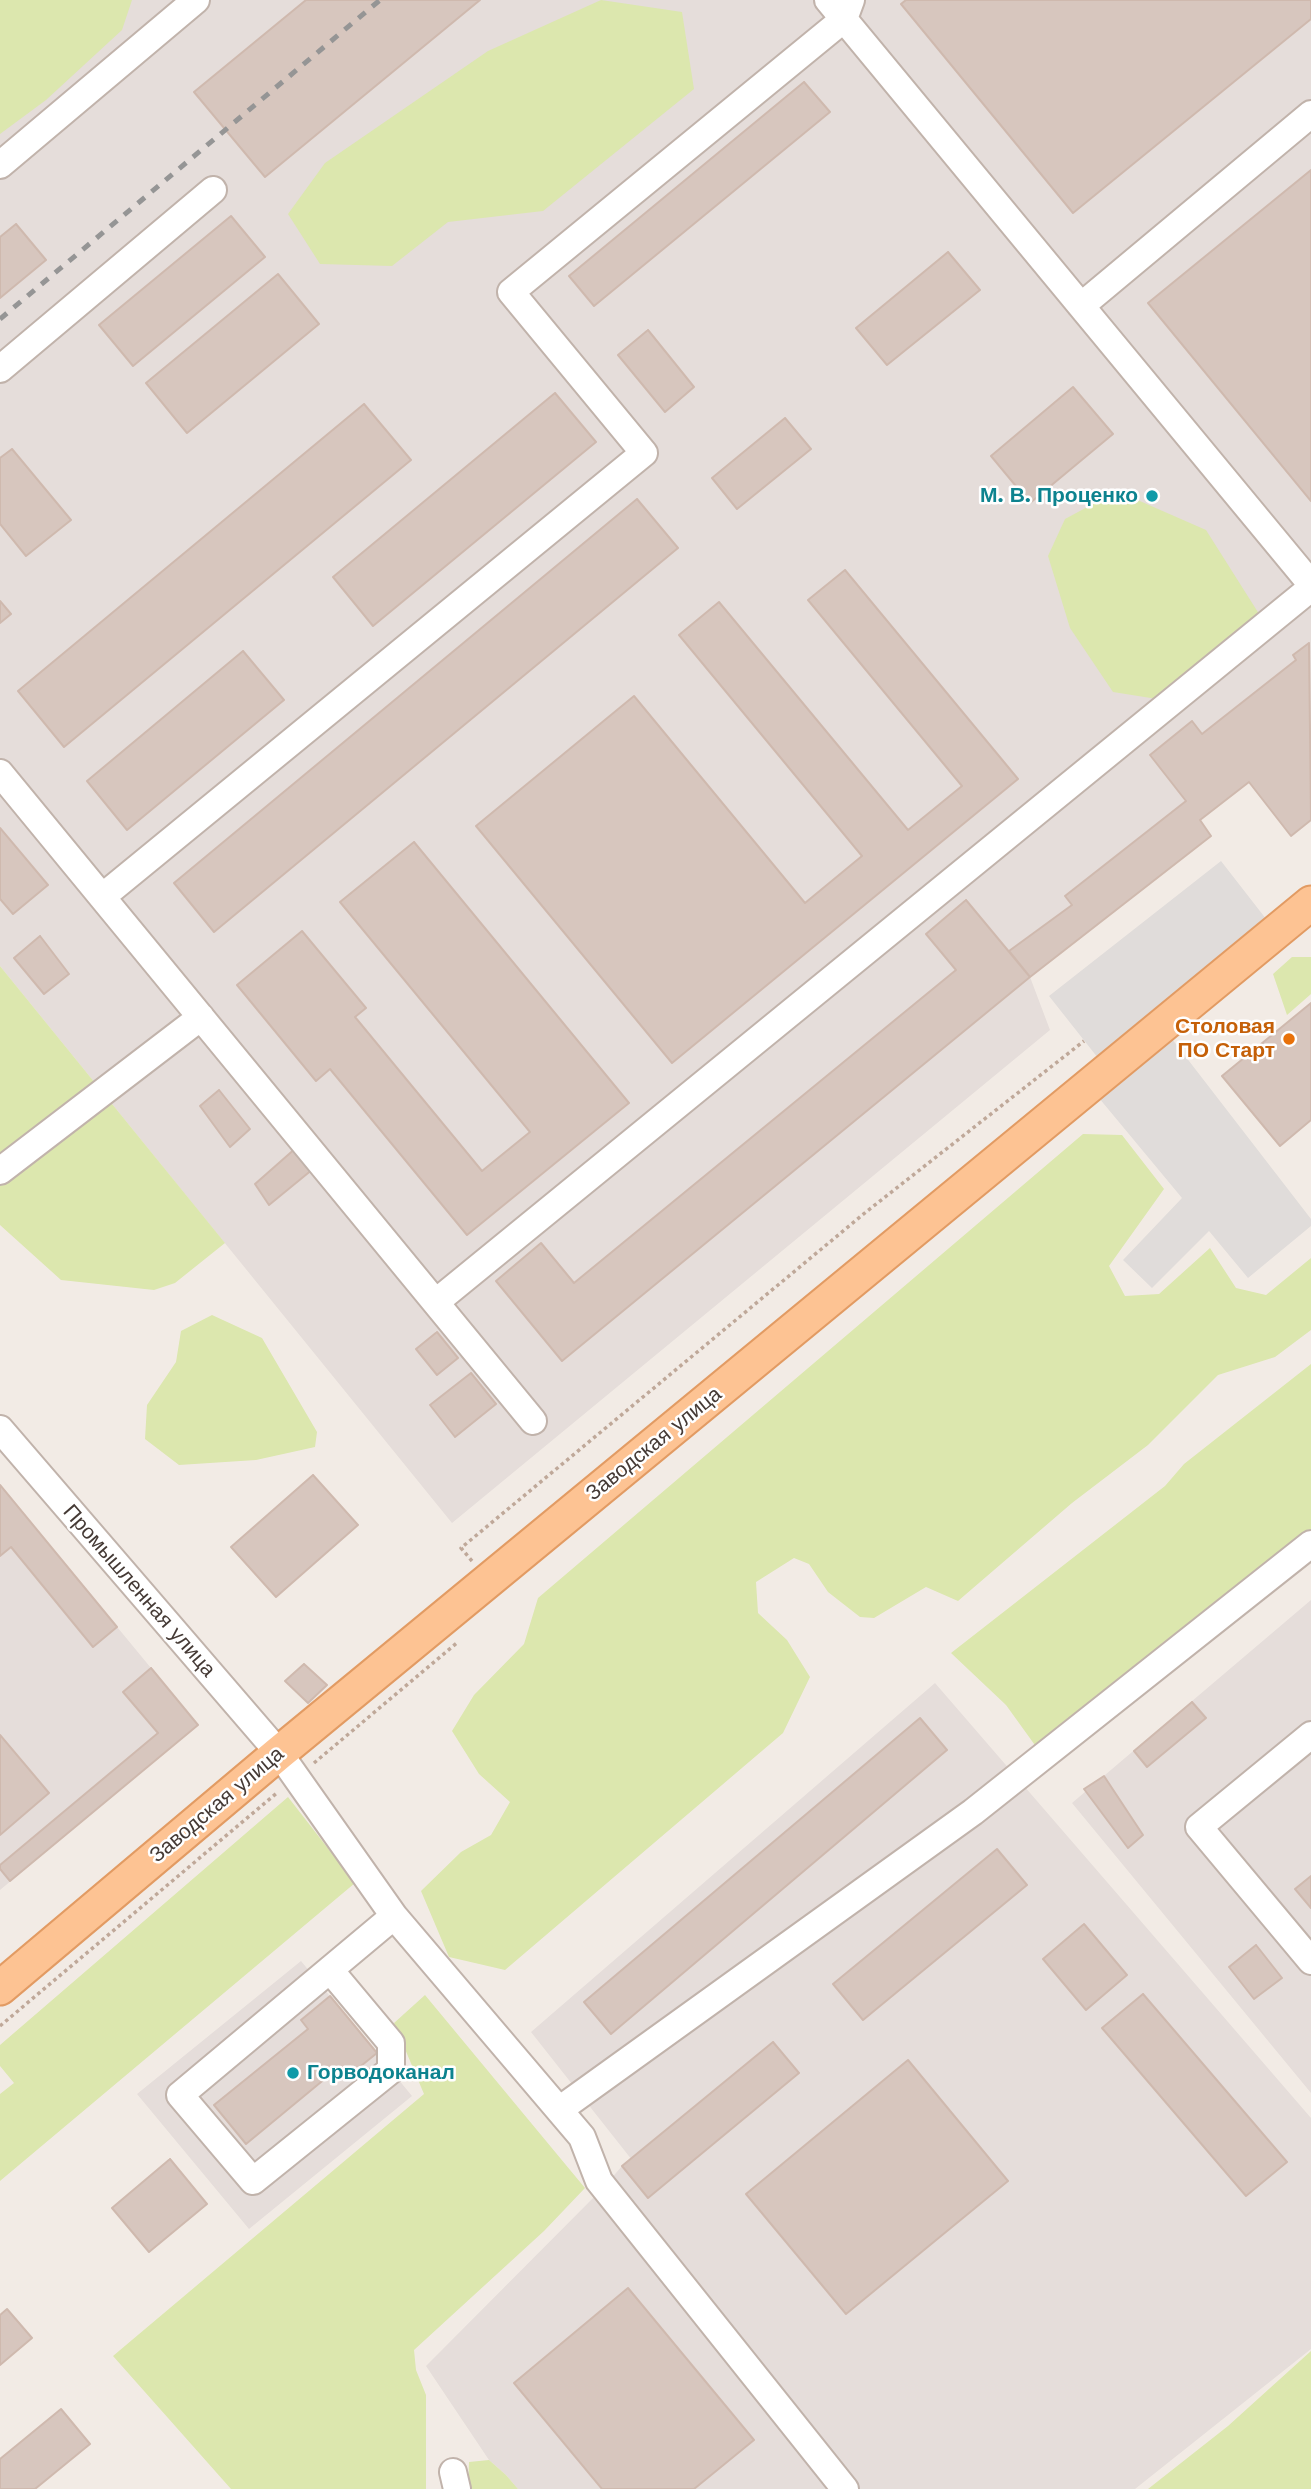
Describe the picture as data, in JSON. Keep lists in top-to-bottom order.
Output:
{
  "streets": {
    "main road": ["Заводская улица"],
    "street": ["Промышленная улица"]
  },
  "crossings": [
    ["Заводская улица", "Промышленная улица"]
  ],
  "places": ["М. В. Проценко", "Столовая ПО Старт", "Горводоканал"]
}
